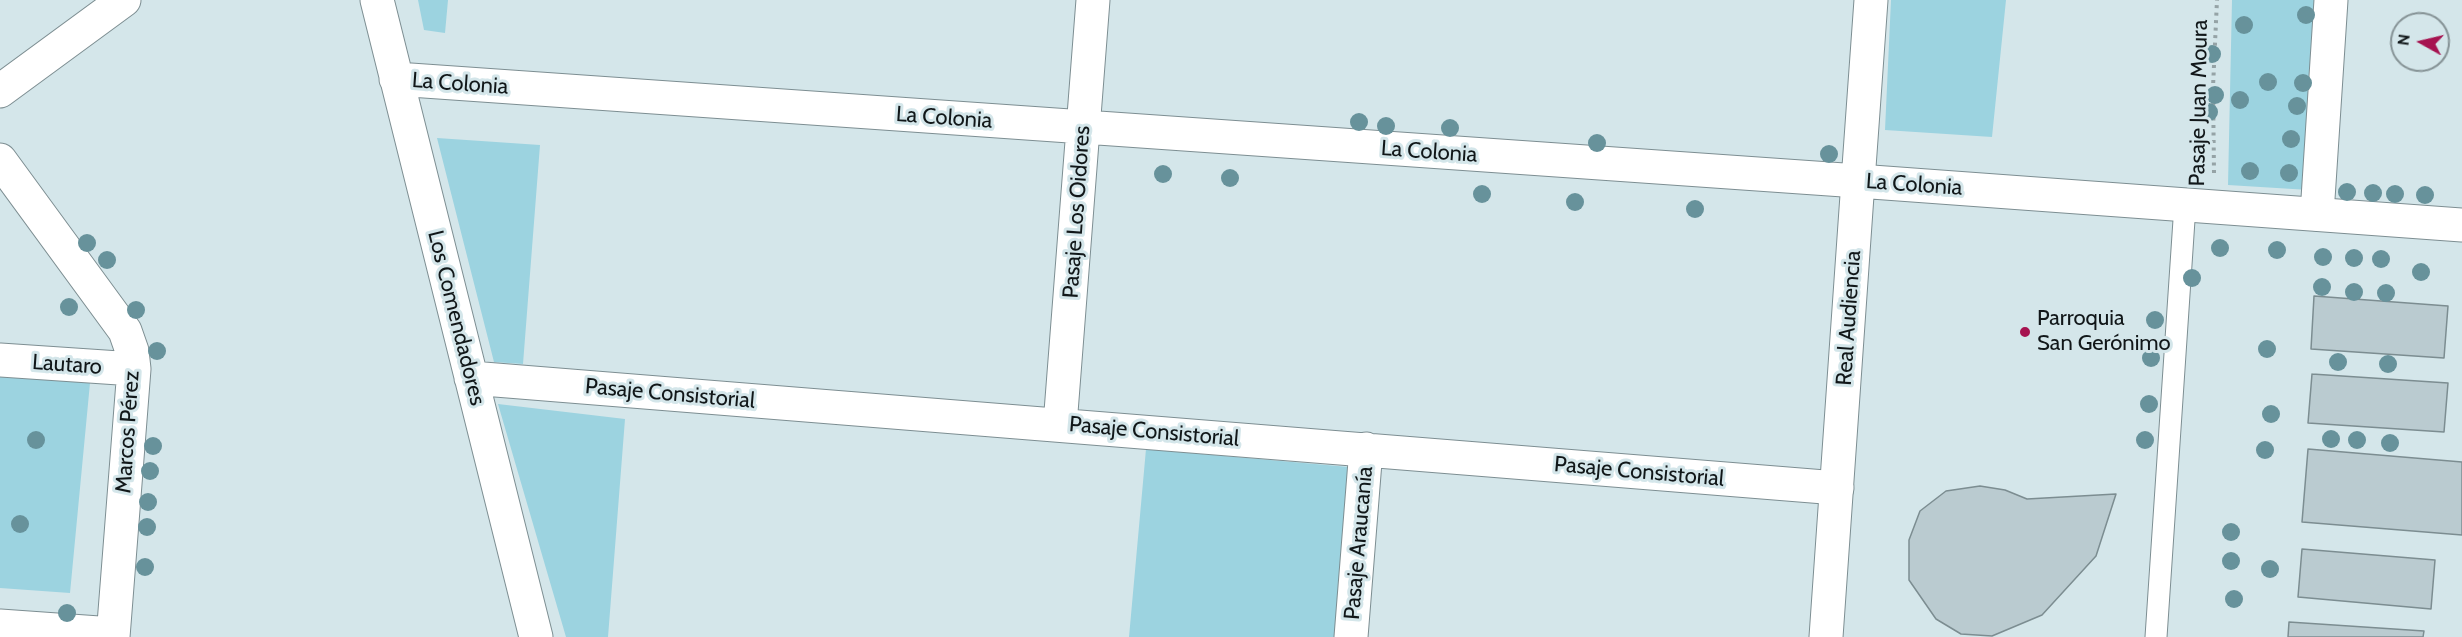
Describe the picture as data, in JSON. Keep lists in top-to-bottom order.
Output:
{
  "streets": {
    "street": [
      "La Colonia",
      "Pasaje Los Oidores",
      "Los Comendadores",
      "Real Audiencia",
      "Lautaro",
      "Pasaje Consistorial",
      "Marcos Pérez",
      "Pasaje Araucanía"
    ],
    "path": ["Pasaje Juan Moura"]
  },
  "crossings": [
    ["La Colonia", "Pasaje Juan Moura"],
    ["La Colonia", "Pasaje Los Oidores"],
    ["La Colonia", "Los Comendadores"],
    ["La Colonia", "Real Audiencia"],
    ["Pasaje Los Oidores", "Pasaje Consistorial"],
    ["Los Comendadores", "Pasaje Consistorial"],
    ["Real Audiencia", "Pasaje Consistorial"],
    ["Lautaro", "Marcos Pérez"],
    ["Pasaje Consistorial", "Pasaje Araucanía"]
  ],
  "places": ["Parroquia San Gerónimo"],
  "north": "left"
}
